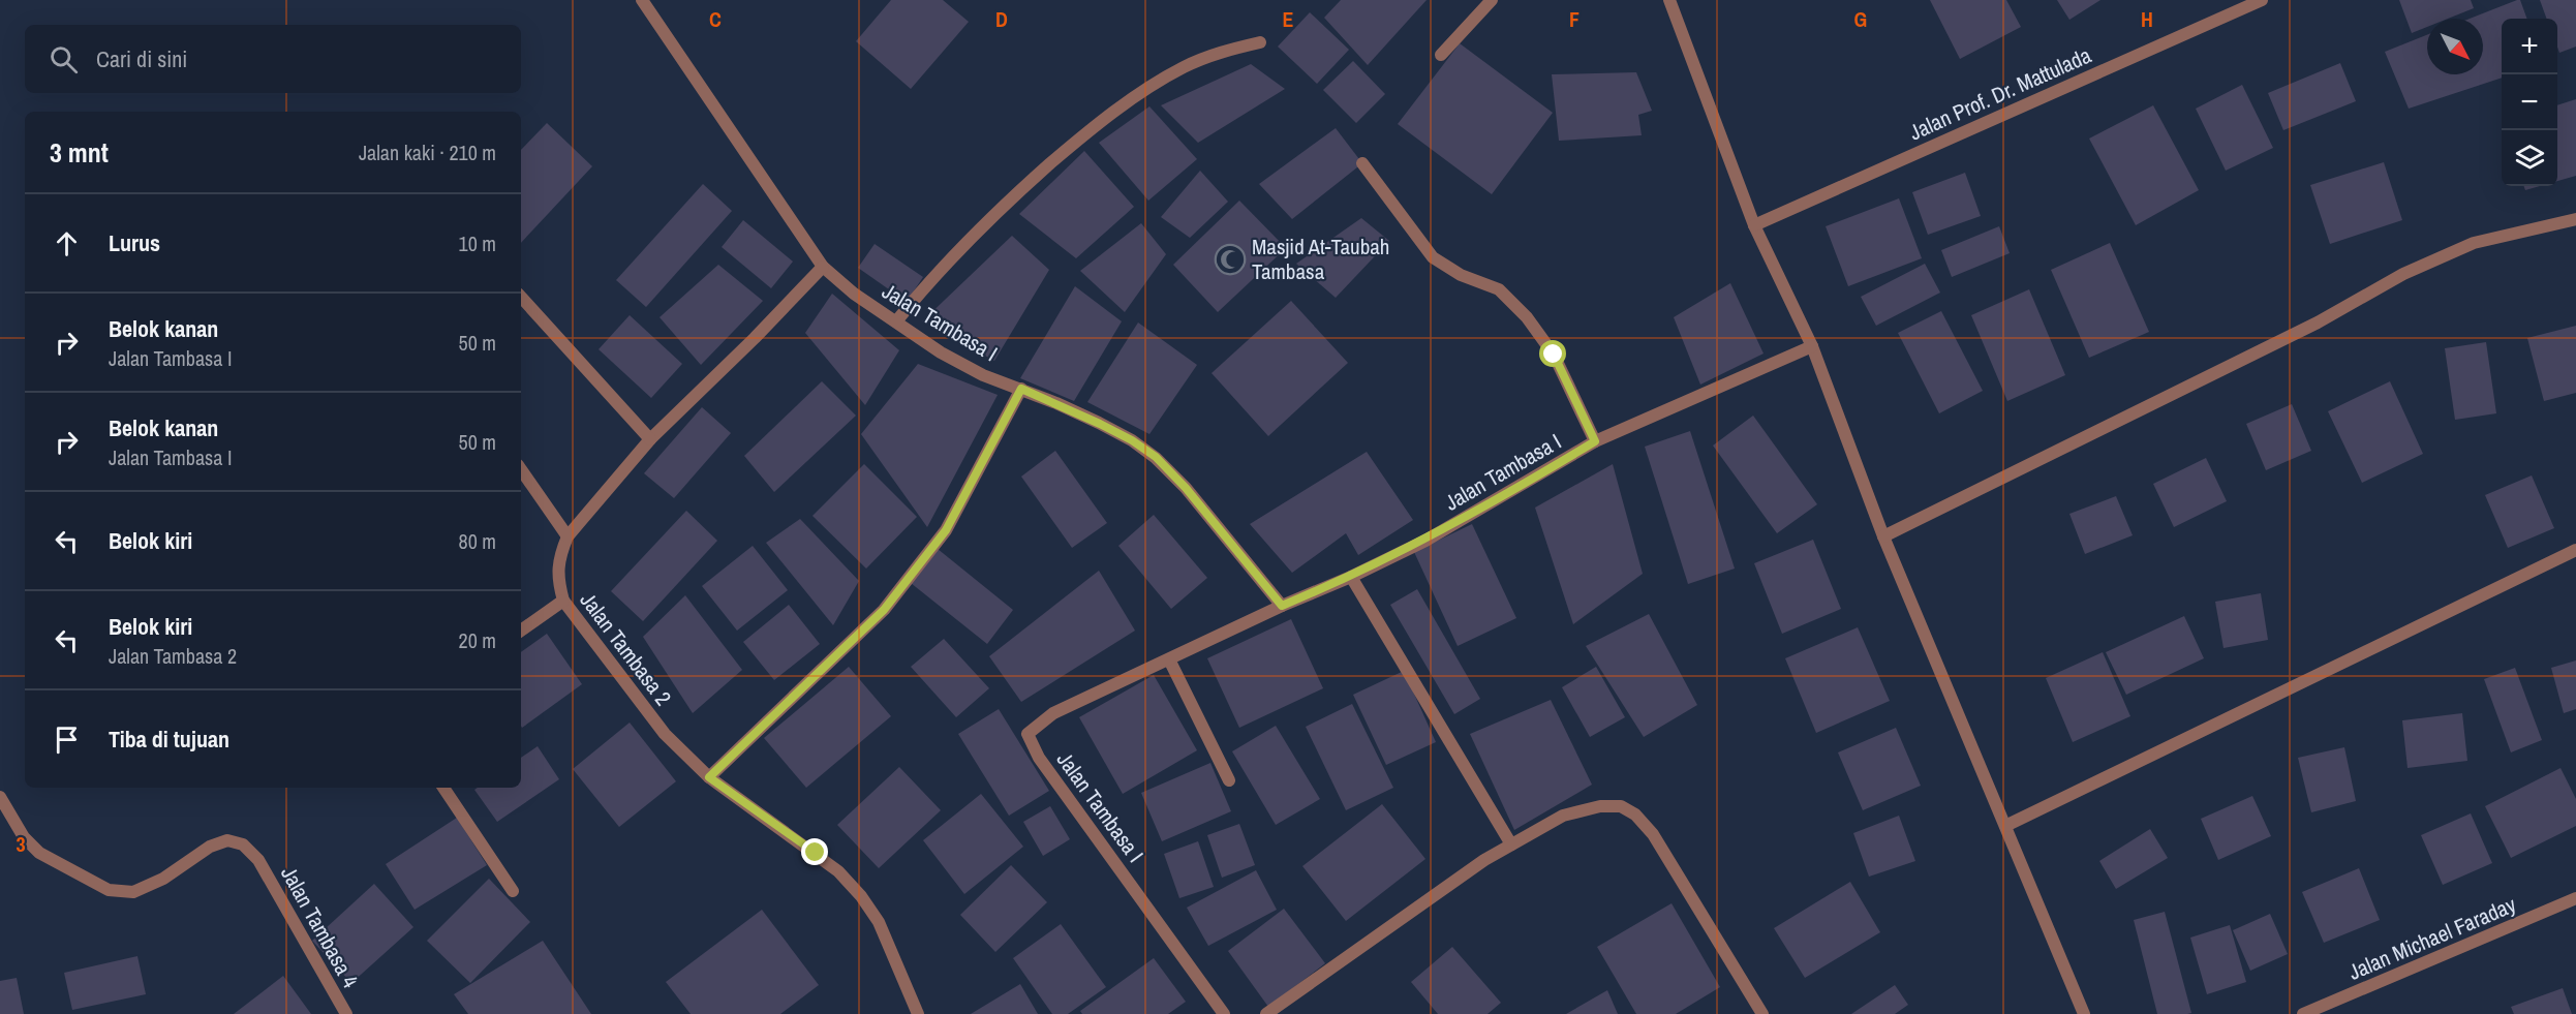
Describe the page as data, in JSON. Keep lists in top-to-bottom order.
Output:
{
  "streets": {
    "street": [
      "Jalan Prof. Dr. Mattulada",
      "Jalan Tambasa I",
      "Jalan Tambasa 2",
      "Jalan Tambasa 4",
      "Jalan Michael Faraday"
    ]
  },
  "crossings": [
    ["Jalan Tambasa I", "Jalan Tambasa 2"]
  ],
  "places": {
    "mosque": ["Masjid At-Taubah Tambasa"]
  },
  "north": "bottom right",
  "page": {
    "map_buttons": ["+", "−"],
    "search": "Cari di sini",
    "heading": ["3 mnt", "Jalan kaki · 210 m"],
    "list": [
      ["Lurus", "10 m"],
      ["Belok kanan", "Jalan Tambasa I", "50 m"],
      ["Belok kanan", "Jalan Tambasa I", "50 m"],
      ["Belok kiri", "80 m"],
      ["Belok kiri", "Jalan Tambasa 2", "20 m"],
      "Tiba di tujuan"
    ]
  },
  "grid": {
    "columns": [
      "C",
      "D",
      "E",
      "F",
      "G",
      "H"
    ],
    "rows": ["3"]
  }
}
